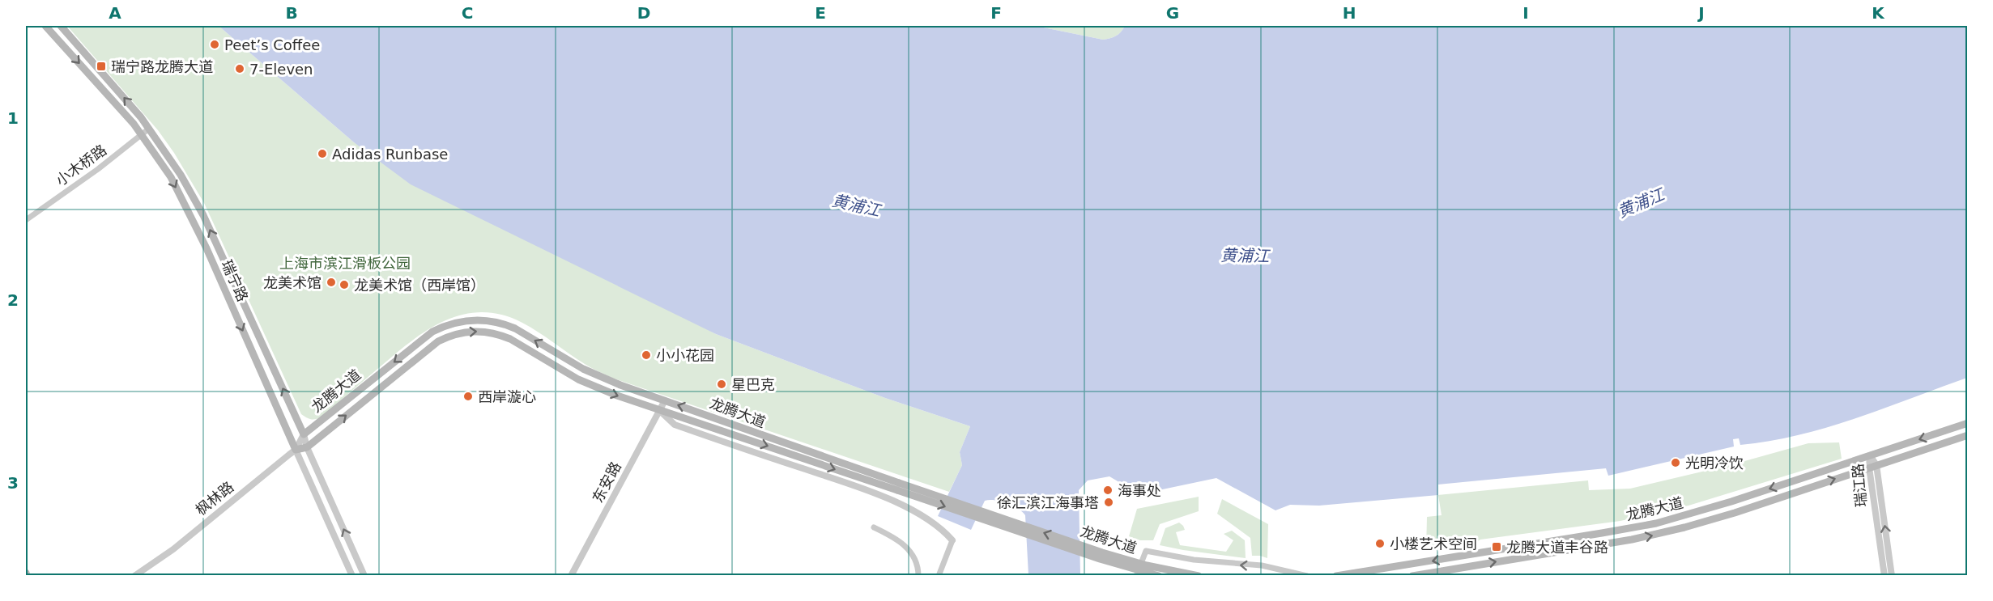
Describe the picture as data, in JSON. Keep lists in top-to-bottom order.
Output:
{
  "streets": {
    "main road": ["瑞宁路", "龙腾大道"],
    "street": [
      "小木桥路",
      "东安路",
      "瑞江路",
      "枫林路"
    ]
  },
  "crossings": [
    ["小木桥路", "瑞宁路"],
    ["瑞宁路", "龙腾大道"],
    ["瑞宁路", "枫林路"],
    ["龙腾大道", "东安路"],
    ["龙腾大道", "瑞江路"],
    ["龙腾大道", "枫林路"]
  ],
  "water": ["黄浦江"],
  "parks": ["上海市滨江滑板公园"],
  "places": {
    "other": [
      "Peet’s Coffee",
      "7-Eleven",
      "Adidas Runbase",
      "龙美术馆",
      "龙美术馆（西岸馆）",
      "小小花园",
      "星巴克",
      "西岸漩心",
      "光明冷饮",
      "海事处",
      "徐汇滨江海事塔",
      "小楼艺术空间"
    ],
    "transit": ["瑞宁路龙腾大道", "龙腾大道丰谷路"]
  },
  "grid": {
    "columns": [
      "A",
      "B",
      "C",
      "D",
      "E",
      "F",
      "G",
      "H",
      "I",
      "J",
      "K"
    ],
    "rows": ["1", "2", "3"]
  }
}
